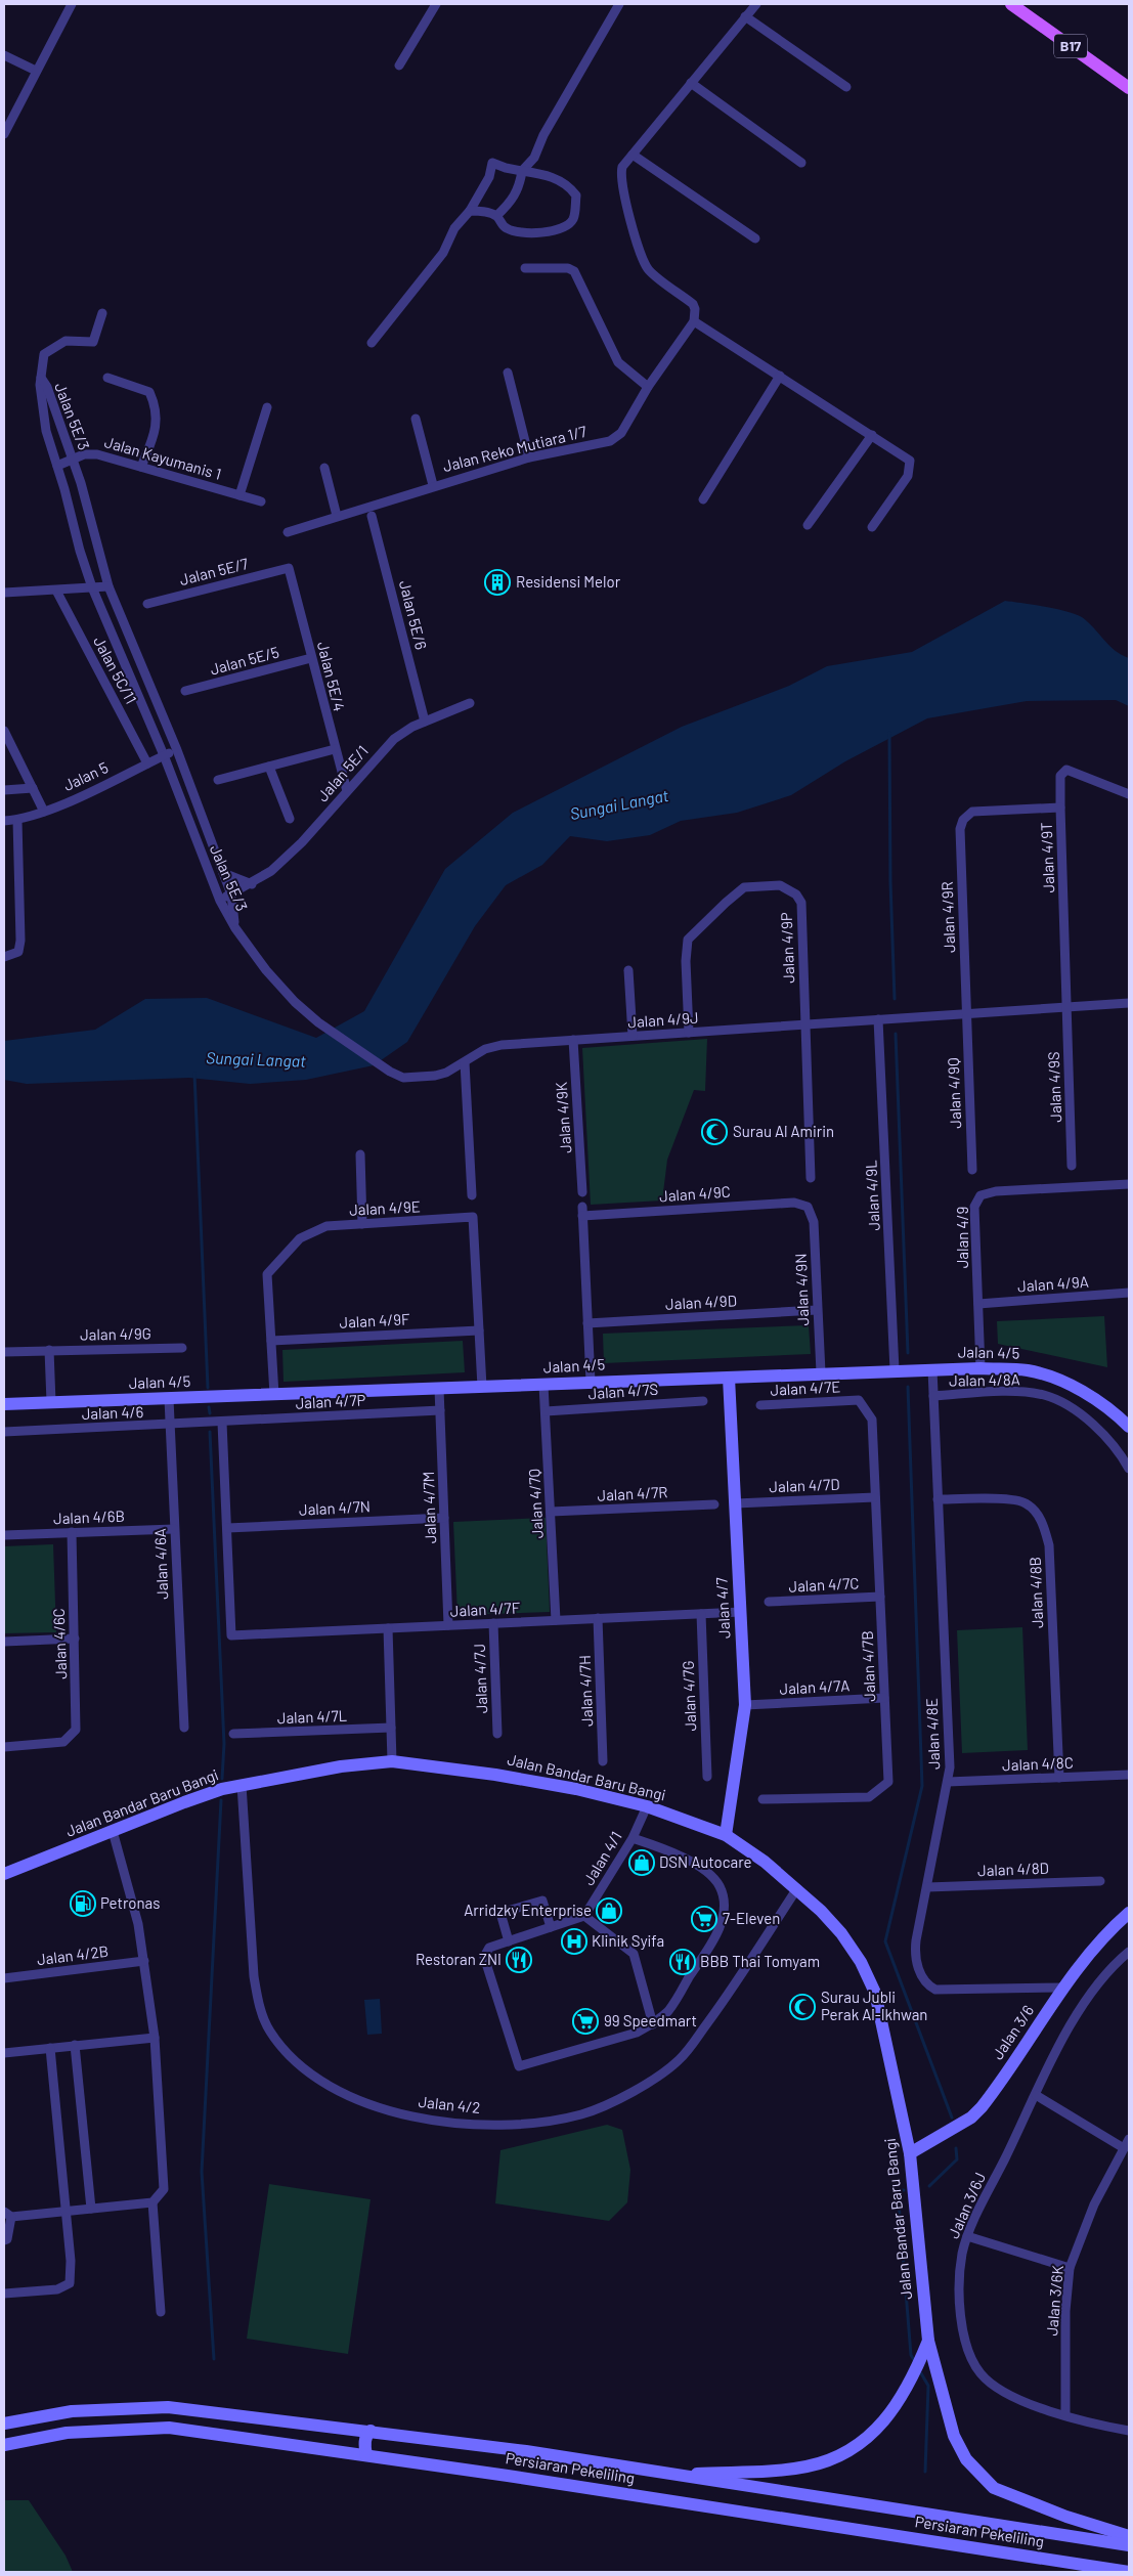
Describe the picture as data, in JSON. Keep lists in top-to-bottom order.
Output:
{
  "streets": {
    "main road": ["B17"],
    "street": [
      "Jalan 5E/3",
      "Jalan Reko Mutiara 1/7",
      "Jalan Kayumanis 1",
      "Jalan 5E/7",
      "Jalan 5E/6",
      "Jalan 5E/5",
      "Jalan 5C/11",
      "Jalan 5E/4",
      "Jalan 5E/1",
      "Jalan 5",
      "Jalan 4/9T",
      "Jalan 4/9R",
      "Jalan 4/9P",
      "Jalan 4/9J",
      "Jalan 4/9S",
      "Jalan 4/9Q",
      "Jalan 4/9K",
      "Jalan 4/9C",
      "Jalan 4/9L",
      "Jalan 4/9E",
      "Jalan 4/9",
      "Jalan 4/9A",
      "Jalan 4/9N",
      "Jalan 4/9D",
      "Jalan 4/9F",
      "Jalan 4/9G",
      "Jalan 4/5",
      "Jalan 4/8A",
      "Jalan 4/7E",
      "Jalan 4/7S",
      "Jalan 4/7P",
      "Jalan 4/6",
      "Jalan 4/7D",
      "Jalan 4/7R",
      "Jalan 4/7Q",
      "Jalan 4/7M",
      "Jalan 4/7N",
      "Jalan 4/6B",
      "Jalan 4/6A",
      "Jalan 4/7C",
      "Jalan 4/8B",
      "Jalan 4/7",
      "Jalan 4/7F",
      "Jalan 4/6C",
      "Jalan 4/7B",
      "Jalan 4/7J",
      "Jalan 4/7A",
      "Jalan 4/7H",
      "Jalan 4/7G",
      "Jalan 4/7L",
      "Jalan 4/8E",
      "Jalan 4/8C",
      "Jalan Bandar Baru Bangi",
      "Jalan 4/1",
      "Jalan 4/8D",
      "Jalan 4/2B",
      "Jalan 3/6",
      "Jalan 4/2",
      "Jalan 3/6J",
      "Jalan 3/6K",
      "Persiaran Pekeliling"
    ]
  },
  "crossings": [
    ["Jalan 5E/3", "Jalan Kayumanis 1"],
    ["Jalan 5E/3", "Jalan 5E/1"],
    ["Jalan 5E/3", "Jalan 5"],
    ["Jalan 5E/3", "Jalan 4/9J"],
    ["Jalan 5E/7", "Jalan 5E/4"],
    ["Jalan 5E/6", "Jalan 5E/1"],
    ["Jalan 5E/5", "Jalan 5E/4"],
    ["Jalan 5C/11", "Jalan 5"],
    ["Jalan 5E/4", "Jalan 5E/1"],
    ["Jalan 4/9T", "Jalan 4/9R"],
    ["Jalan 4/9T", "Jalan 4/9S"],
    ["Jalan 4/9R", "Jalan 4/9Q"],
    ["Jalan 4/9P", "Jalan 4/9J"],
    ["Jalan 4/9J", "Jalan 4/9K"],
    ["Jalan 4/9J", "Jalan 4/9L"],
    ["Jalan 4/9C", "Jalan 4/9N"],
    ["Jalan 4/9C", "Jalan 4/9D"],
    ["Jalan 4/9C", "Jalan 4/5"],
    ["Jalan 4/9L", "Jalan 4/5"],
    ["Jalan 4/9E", "Jalan 4/9F"],
    ["Jalan 4/9E", "Jalan 4/5"],
    ["Jalan 4/9", "Jalan 4/9A"],
    ["Jalan 4/9", "Jalan 4/5"],
    ["Jalan 4/9N", "Jalan 4/9D"],
    ["Jalan 4/9N", "Jalan 4/5"],
    ["Jalan 4/5", "Jalan 4/7Q"],
    ["Jalan 4/5", "Jalan 4/7M"],
    ["Jalan 4/5", "Jalan 4/6A"],
    ["Jalan 4/5", "Jalan 4/7"],
    ["Jalan 4/5", "Jalan 4/8E"],
    ["Jalan 4/8A", "Jalan 4/8E"],
    ["Jalan 4/7E", "Jalan 4/7B"],
    ["Jalan 4/7S", "Jalan 4/7Q"],
    ["Jalan 4/7P", "Jalan 4/6"],
    ["Jalan 4/7P", "Jalan 4/7M"],
    ["Jalan 4/6", "Jalan 4/6A"],
    ["Jalan 4/7D", "Jalan 4/7"],
    ["Jalan 4/7D", "Jalan 4/7B"],
    ["Jalan 4/7R", "Jalan 4/7Q"],
    ["Jalan 4/7Q", "Jalan 4/7F"],
    ["Jalan 4/7M", "Jalan 4/7N"],
    ["Jalan 4/7M", "Jalan 4/7F"],
    ["Jalan 4/7N", "Jalan 4/7F"],
    ["Jalan 4/6B", "Jalan 4/6A"],
    ["Jalan 4/6B", "Jalan 4/6C"],
    ["Jalan 4/7C", "Jalan 4/7B"],
    ["Jalan 4/8B", "Jalan 4/8E"],
    ["Jalan 4/8B", "Jalan 4/8C"],
    ["Jalan 4/7", "Jalan 4/7F"],
    ["Jalan 4/7", "Jalan 4/7A"],
    ["Jalan 4/7", "Jalan Bandar Baru Bangi"],
    ["Jalan 4/7F", "Jalan 4/7J"],
    ["Jalan 4/7F", "Jalan 4/7H"],
    ["Jalan 4/7F", "Jalan 4/7G"],
    ["Jalan 4/7B", "Jalan 4/7A"],
    ["Jalan 4/8E", "Jalan 4/8C"],
    ["Jalan 4/8E", "Jalan 4/8D"],
    ["Jalan 4/8E", "Jalan 3/6"],
    ["Jalan Bandar Baru Bangi", "Jalan 4/1"],
    ["Jalan Bandar Baru Bangi", "Jalan 3/6"],
    ["Jalan Bandar Baru Bangi", "Jalan 4/2"],
    ["Jalan 3/6J", "Jalan 3/6K"]
  ],
  "water": ["Sungai Langat"],
  "places": {
    "building": ["Residensi Melor"],
    "mosque": ["Surau Al Amirin", "Surau Jubli Perak Al-Ikhwan"],
    "shop": ["DSN Autocare", "Arridzky Enterprise"],
    "fuel station": ["Petronas"],
    "supermarket": ["7-Eleven", "99 Speedmart"],
    "hospital": ["Klinik Syifa"],
    "restaurant": ["Restoran ZNI", "BBB Thai Tomyam"]
  }
}
